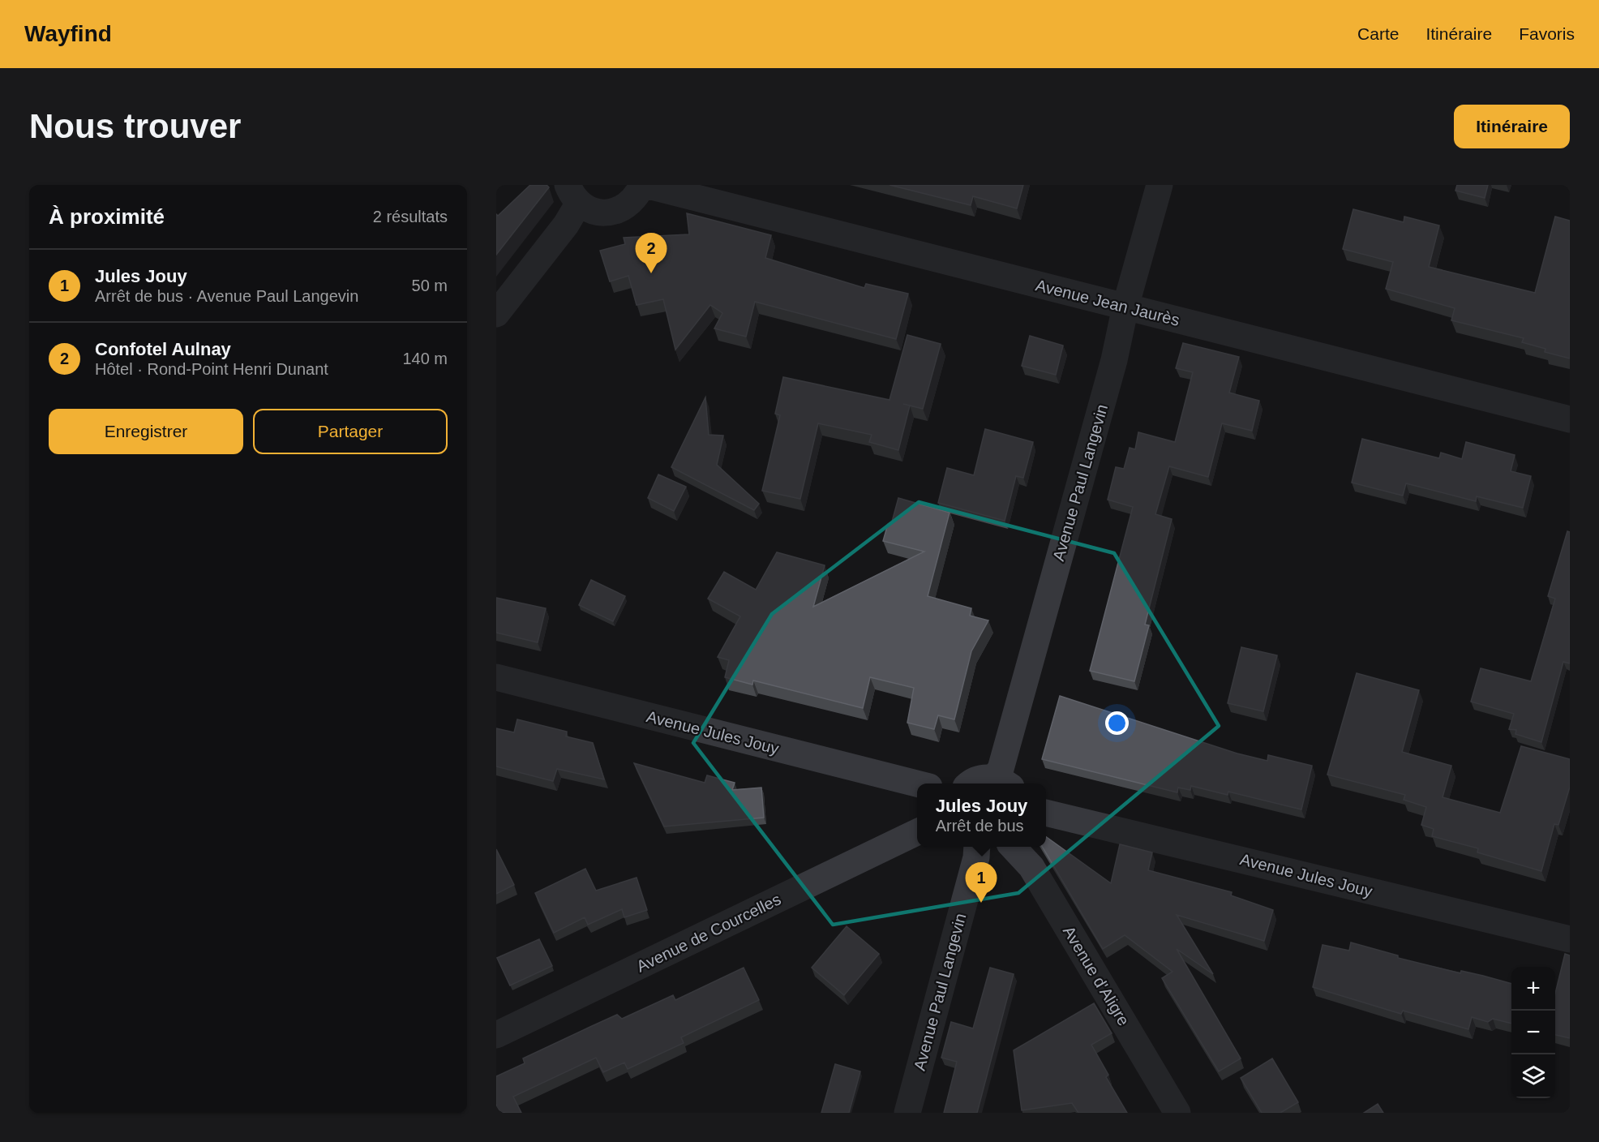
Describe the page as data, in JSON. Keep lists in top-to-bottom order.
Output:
{
  "streets": {
    "street": [
      "Avenue Jean Jaurès",
      "Avenue Paul Langevin",
      "Avenue Jules Jouy",
      "Avenue de Courcelles",
      "Avenue d'Aligre"
    ]
  },
  "crossings": [
    ["Avenue Jean Jaurès", "Avenue Paul Langevin"]
  ],
  "page": {
    "header": "Wayfind",
    "nav": ["Carte", "Itinéraire", "Favoris"],
    "buttons": [
      "Itinéraire",
      ["Enregistrer", "Partager"]
    ],
    "title": "Nous trouver",
    "heading": ["À proximité", "2 résultats"],
    "pins": ["2", "1"],
    "list": [
      {
        "mark": "1",
        "name": "Jules Jouy",
        "note": "Arrêt de bus · Avenue Paul Langevin",
        "value": "50 m"
      },
      {
        "mark": "2",
        "name": "Confotel Aulnay",
        "note": "Hôtel · Rond-Point Henri Dunant",
        "value": "140 m"
      }
    ],
    "popup": ["Jules Jouy", "Arrêt de bus"],
    "map_buttons": ["+", "−"]
  }
}
